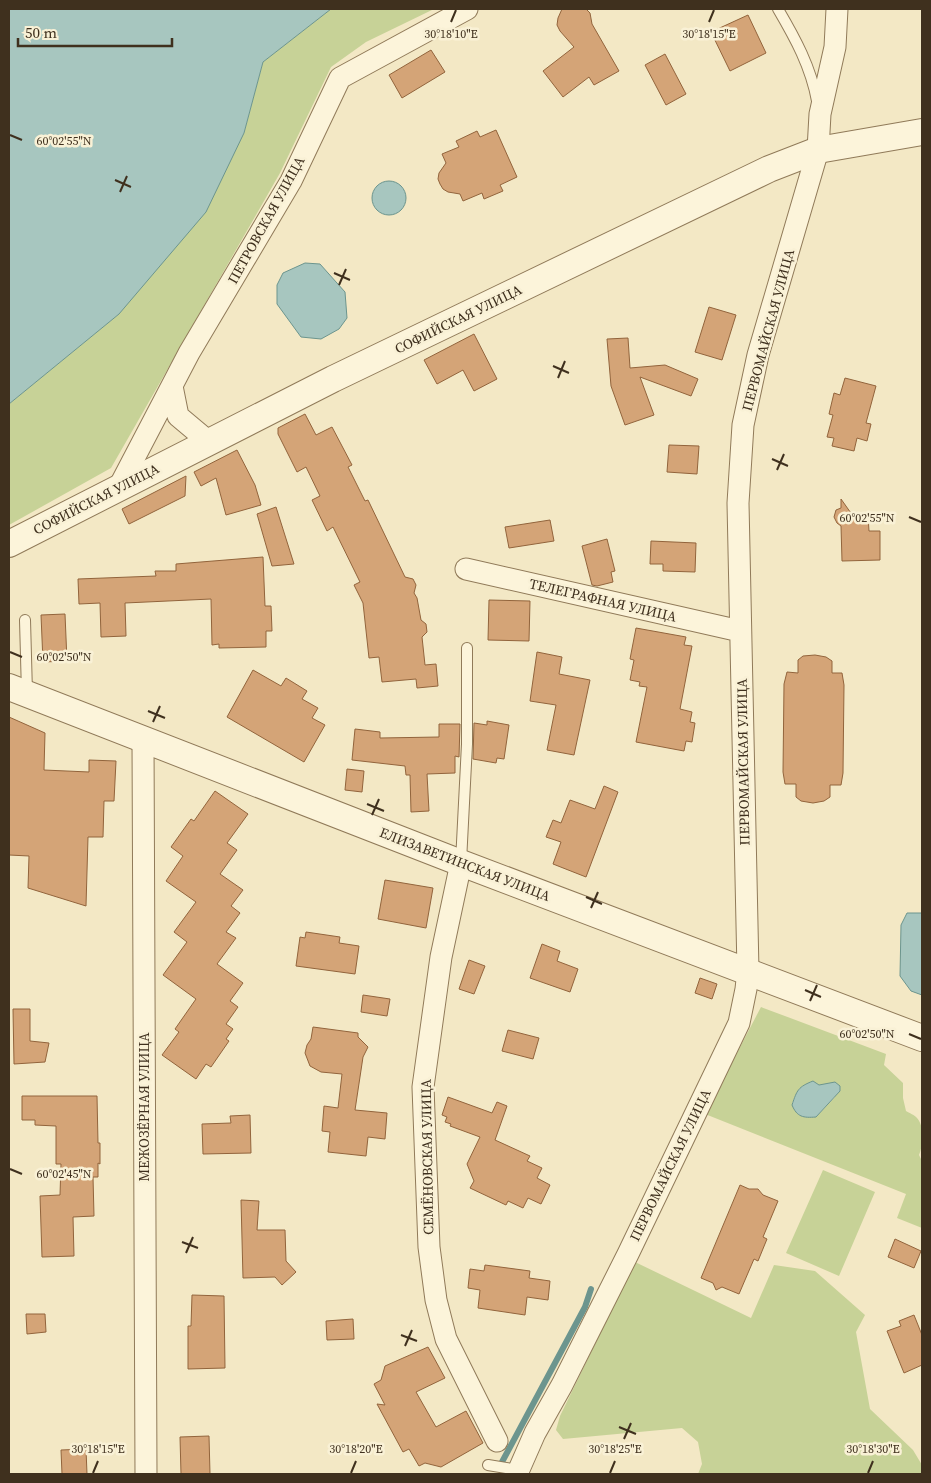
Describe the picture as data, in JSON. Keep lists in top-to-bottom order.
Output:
{
  "streets": {
    "street": [
      "ПЕТРОВСКАЯ УЛИЦА",
      "СОФИЙСКАЯ УЛИЦА",
      "ПЕРВОМАЙСКАЯ УЛИЦА",
      "ТЕЛЕГРАФНАЯ УЛИЦА",
      "ЕЛИЗАВЕТИНСКАЯ УЛИЦА",
      "МЕЖОЗЁРНАЯ УЛИЦА",
      "СЕМЁНОВСКАЯ УЛИЦА"
    ]
  },
  "crossings": [
    ["ПЕТРОВСКАЯ УЛИЦА", "СОФИЙСКАЯ УЛИЦА"],
    ["СОФИЙСКАЯ УЛИЦА", "ПЕРВОМАЙСКАЯ УЛИЦА"],
    ["ПЕРВОМАЙСКАЯ УЛИЦА", "ТЕЛЕГРАФНАЯ УЛИЦА"],
    ["ПЕРВОМАЙСКАЯ УЛИЦА", "ЕЛИЗАВЕТИНСКАЯ УЛИЦА"],
    ["ЕЛИЗАВЕТИНСКАЯ УЛИЦА", "МЕЖОЗЁРНАЯ УЛИЦА"],
    ["ЕЛИЗАВЕТИНСКАЯ УЛИЦА", "СЕМЁНОВСКАЯ УЛИЦА"]
  ],
  "scale_bar": "50 m",
  "coordinates": [
    "30°18'10\"E",
    "30°18'15\"E",
    "60°02'55\"N",
    "60°02'50\"N",
    "60°02'45\"N",
    "30°18'20\"E",
    "30°18'25\"E",
    "30°18'30\"E"
  ]
}
